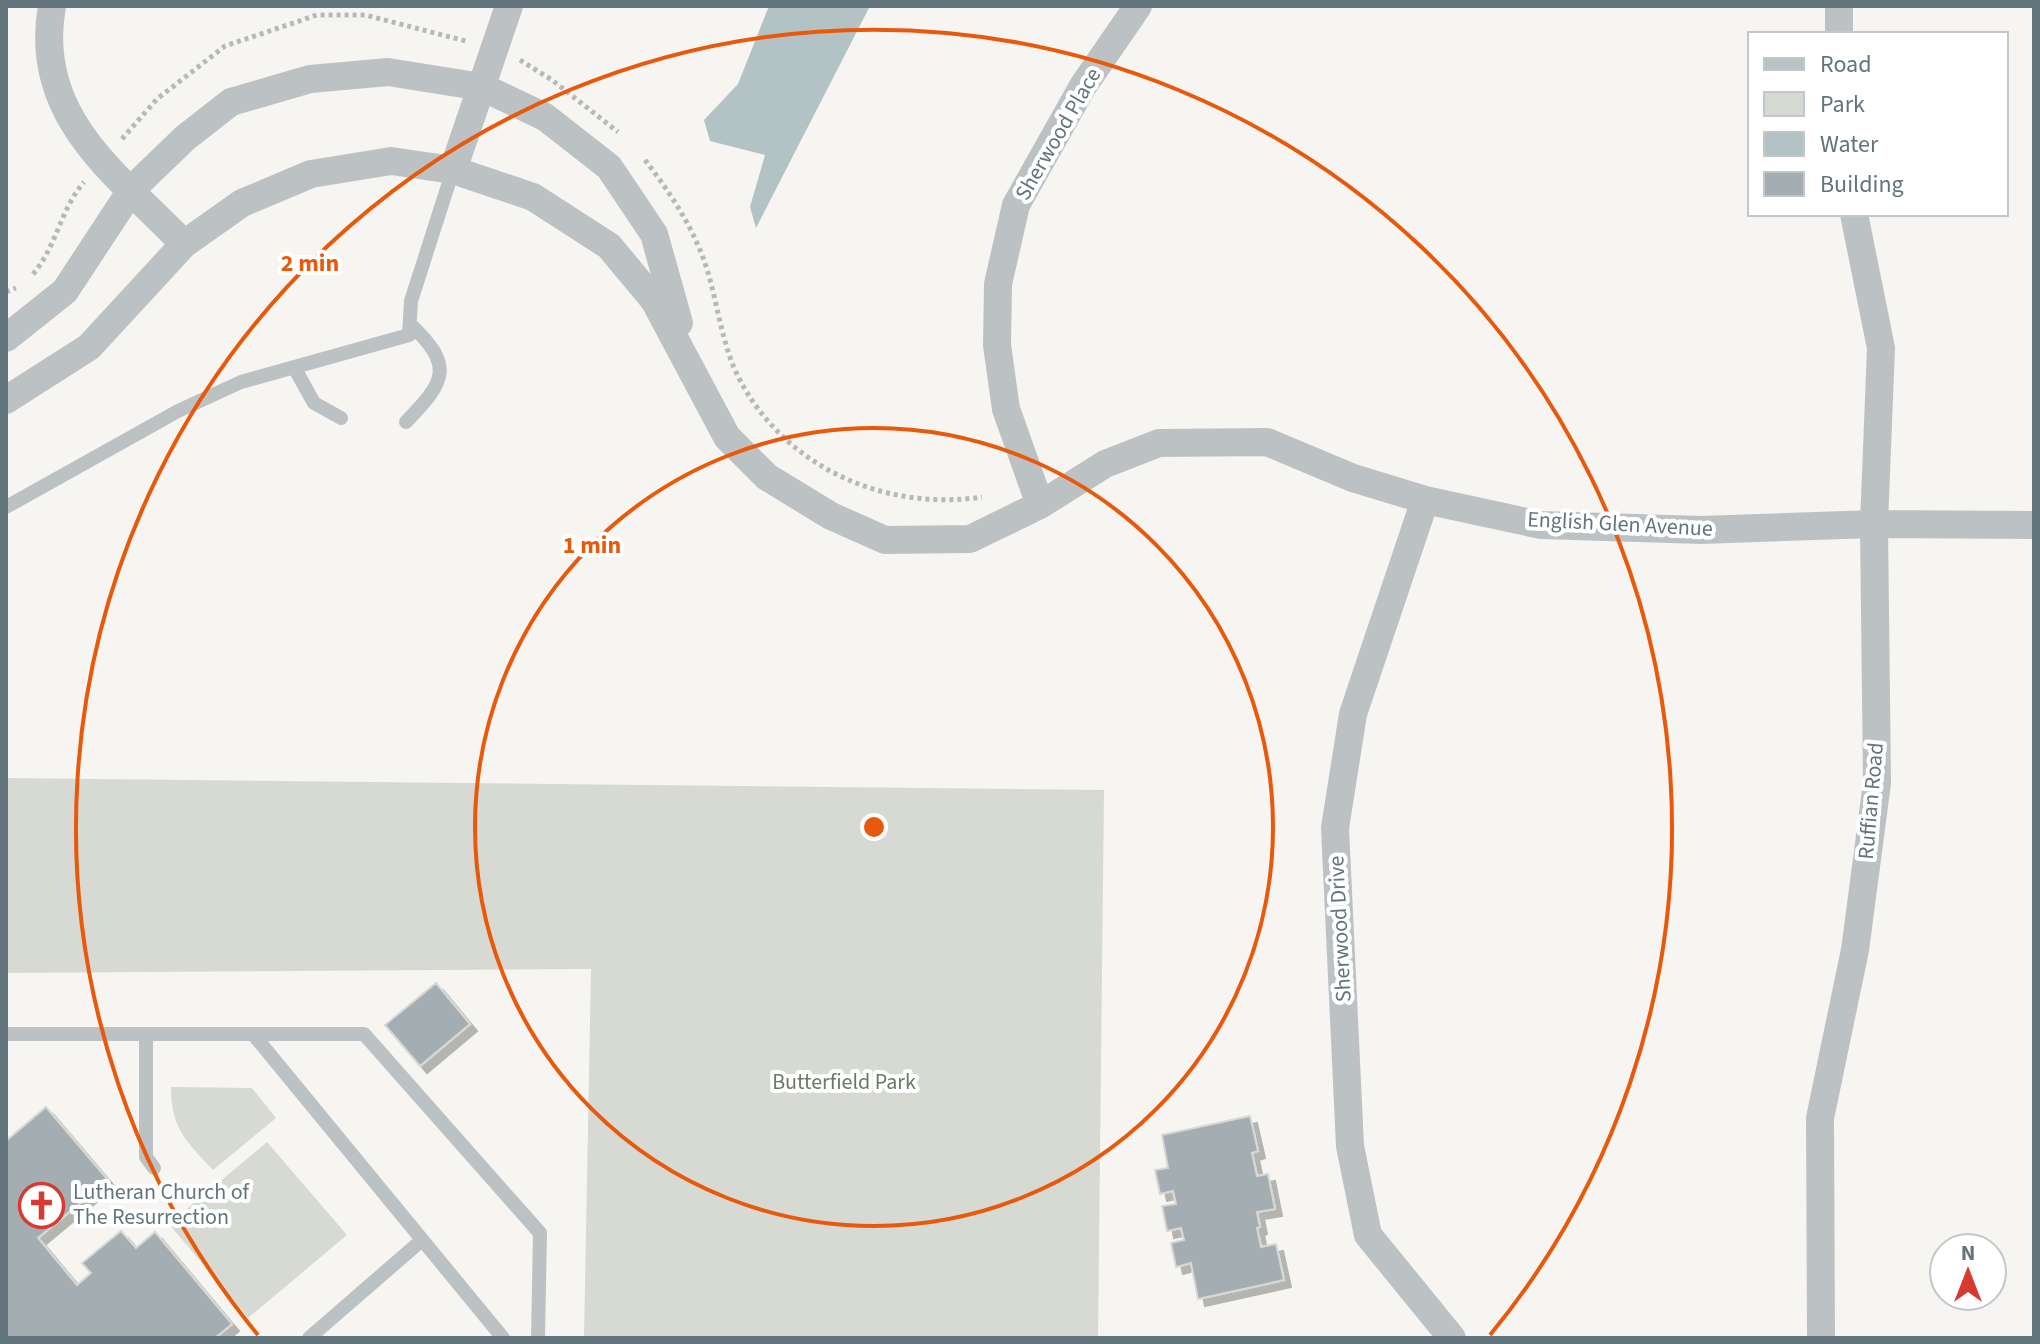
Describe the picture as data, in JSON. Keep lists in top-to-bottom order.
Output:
{
  "streets": {
    "street": [
      "Sherwood Place",
      "English Glen Avenue",
      "Ruffian Road",
      "Sherwood Drive"
    ]
  },
  "crossings": [
    ["Sherwood Place", "English Glen Avenue"],
    ["English Glen Avenue", "Ruffian Road"],
    ["English Glen Avenue", "Sherwood Drive"]
  ],
  "parks": ["Butterfield Park"],
  "places": {
    "church": ["Lutheran Church of The Resurrection"]
  },
  "legend": [
    "Road",
    "Park",
    "Water",
    "Building"
  ],
  "north": "top",
  "rings": ["2 min", "1 min"]
}
